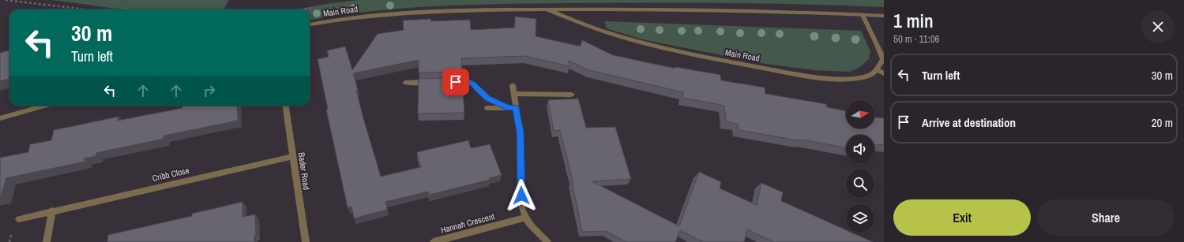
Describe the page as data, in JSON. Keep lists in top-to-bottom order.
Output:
{
  "streets": {
    "street": [
      "Main Road",
      "Bader Road",
      "Cribb Close",
      "Hannah Crescent"
    ]
  },
  "crossings": [
    ["Bader Road", "Cribb Close"]
  ],
  "north": "right",
  "page": {
    "heading": ["1 min", "50 m · 11:06"],
    "turn": ["30 m", "Turn left"],
    "list": [
      {
        "name": "Turn left",
        "value": "30 m"
      },
      {
        "name": "Arrive at destination",
        "value": "20 m"
      }
    ],
    "buttons": ["Exit", "Share"]
  }
}
